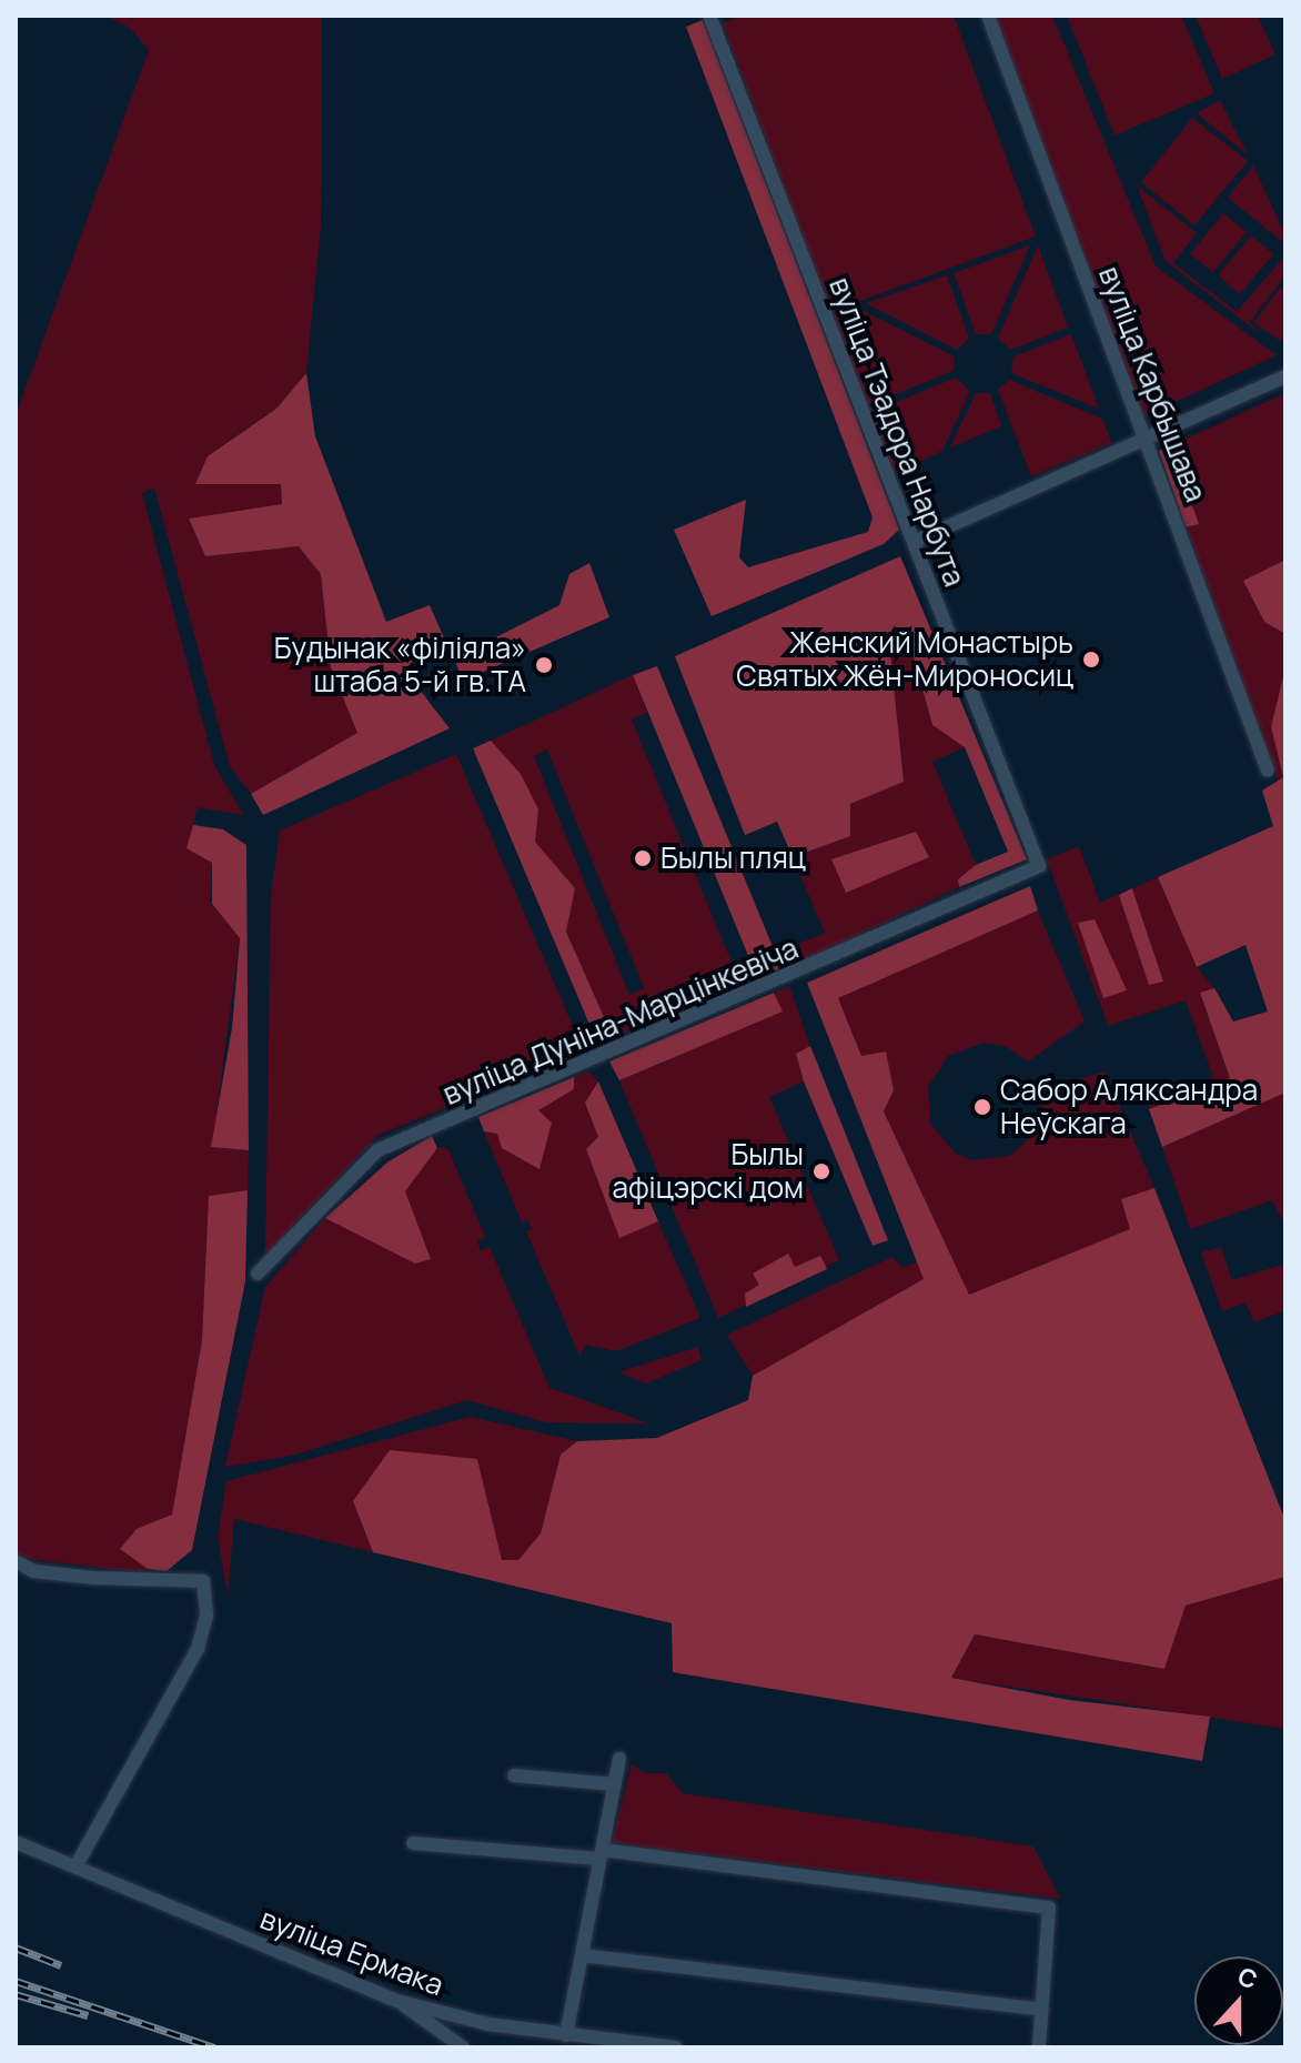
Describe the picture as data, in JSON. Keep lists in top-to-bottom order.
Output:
{
  "streets": {
    "street": [
      "вуліца Карбышава",
      "вуліца Тэадора Нарбута",
      "вуліца Дуніна-Марцінкевіча",
      "вуліца Ермака"
    ]
  },
  "crossings": [
    ["вуліца Тэадора Нарбута", "вуліца Дуніна-Марцінкевіча"]
  ],
  "places": [
    "Женский Монастырь Святых Жён-Мироносиц",
    "Будынак «філіяла» штаба 5-й гв.ТА",
    "Былы пляц",
    "Сабор Аляксандра Неўскага",
    "Былы афіцэрскі дом"
  ],
  "north": "top"
}
